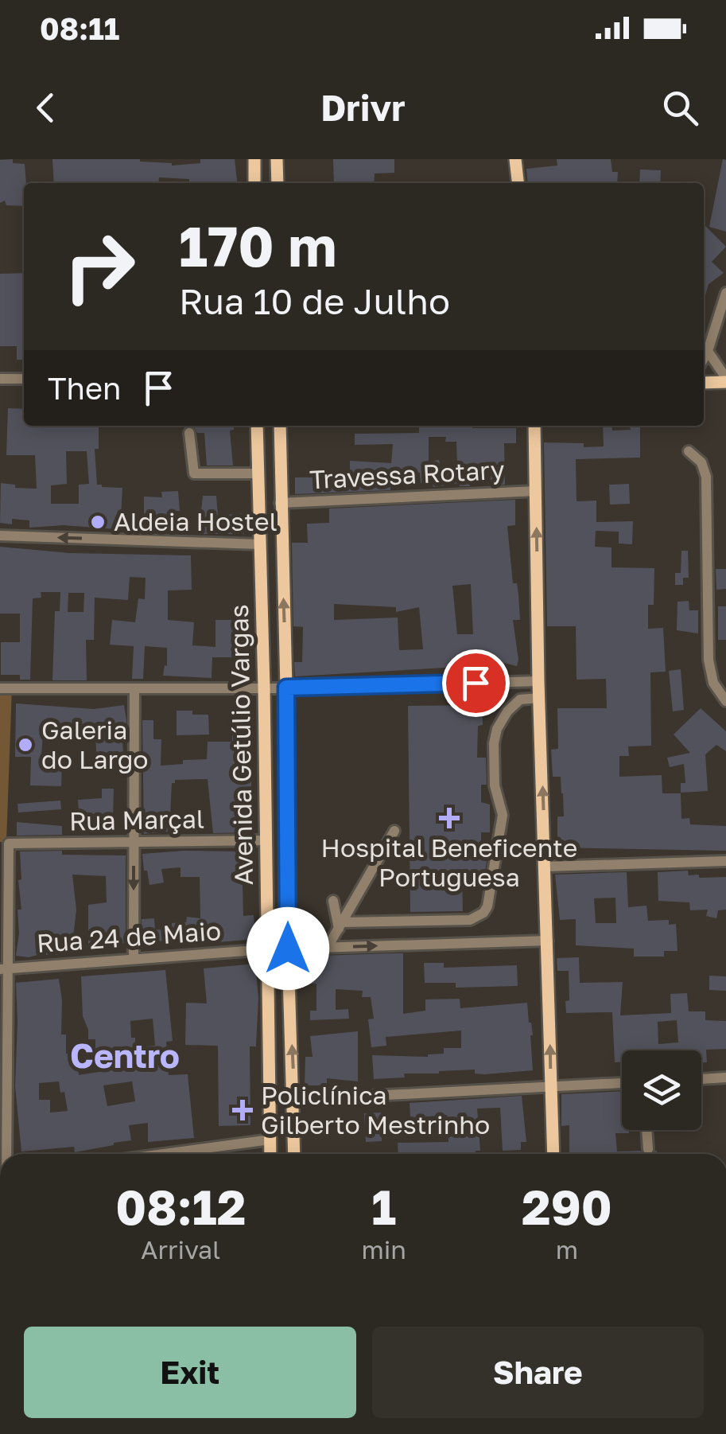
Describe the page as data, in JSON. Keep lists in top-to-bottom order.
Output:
{
  "streets": {
    "main road": ["Avenida Getúlio Vargas"],
    "street": ["Travessa Rotary", "Rua Marçal", "Rua 24 de Maio"]
  },
  "crossings": [
    ["Travessa Rotary", "Avenida Getúlio Vargas"],
    ["Avenida Getúlio Vargas", "Rua Marçal"],
    ["Avenida Getúlio Vargas", "Rua 24 de Maio"],
    ["Rua Marçal", "Rua 24 de Maio"]
  ],
  "one_way": ["Rua 24 de Maio"],
  "districts": ["Centro"],
  "places": {
    "other": ["Aldeia Hostel", "Galeria do Largo"],
    "health": ["Hospital Beneficente Portuguesa", "Policlínica Gilberto Mestrinho"]
  },
  "page": {
    "status": "08:11",
    "header": "Drivr",
    "turn": ["170 m", "Rua 10 de Julho"],
    "then": "Then",
    "eta": [
      "08:12",
      "Arrival",
      "1",
      "min",
      "290",
      "m"
    ],
    "buttons": ["Exit", "Share"]
  }
}
